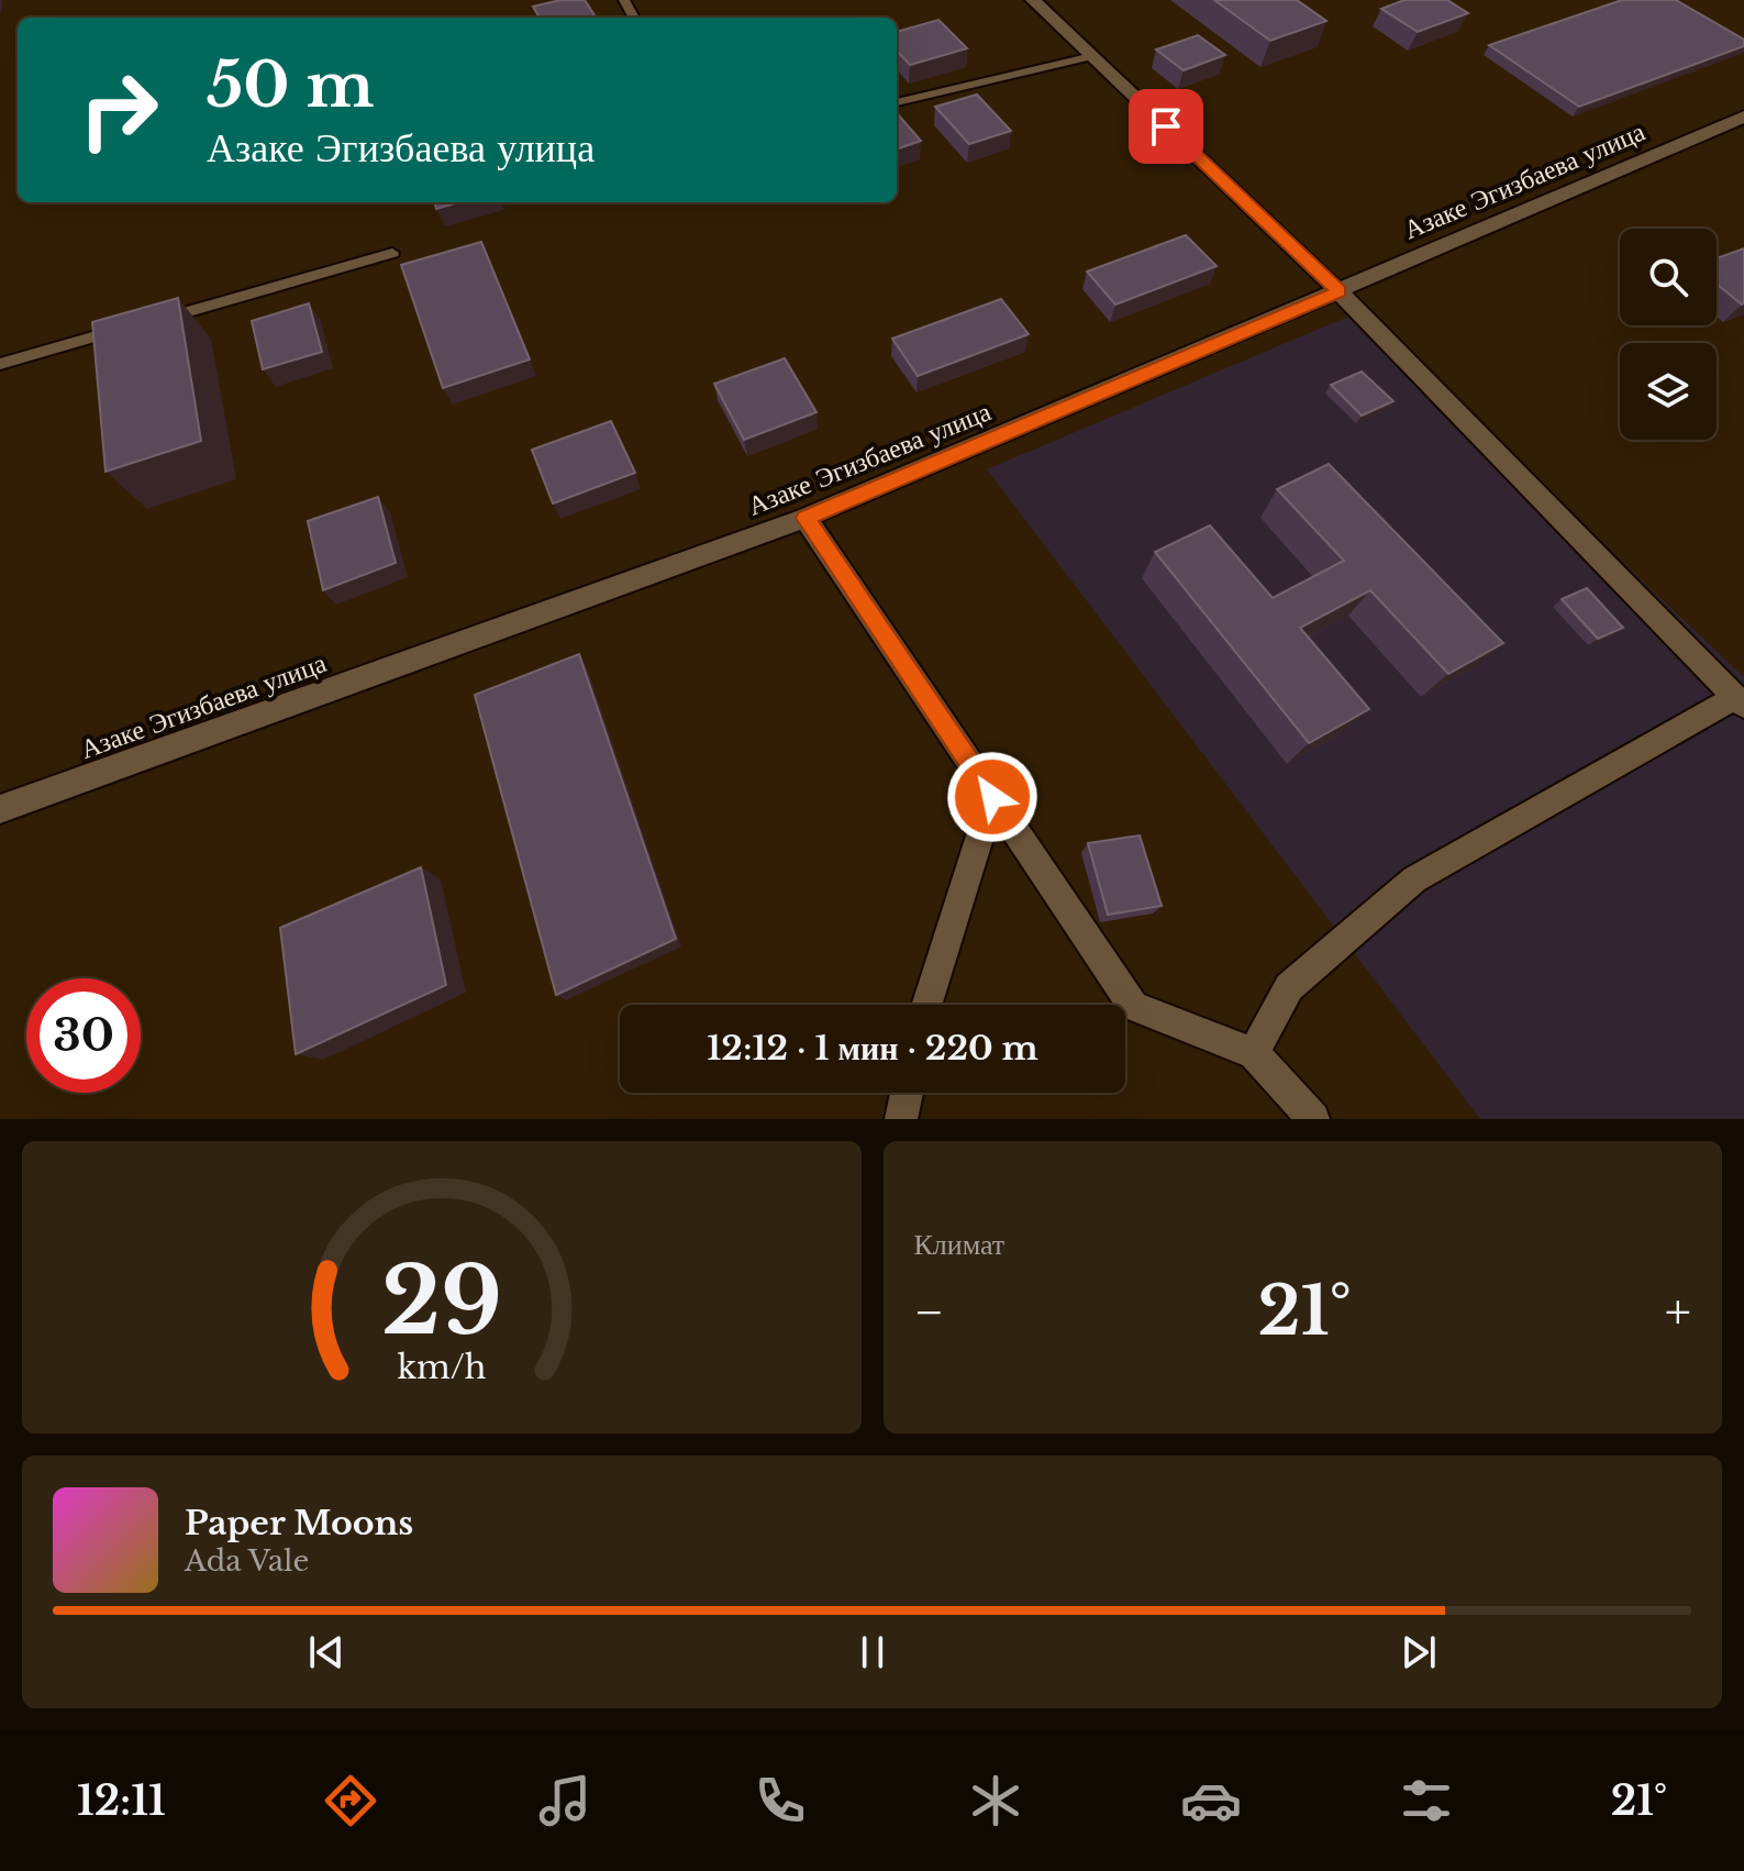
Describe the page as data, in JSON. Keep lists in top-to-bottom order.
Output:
{
  "streets": {
    "street": ["Азаке Эгизбаева улица"]
  },
  "page": {
    "turn": ["50 m", "Азаке Эгизбаева улица"],
    "limit": "30",
    "trip": "12:12 · 1 мин · 220 m",
    "tile": "Климат",
    "heat": ["−", "21°", "+"],
    "song": ["Paper Moons", "Ada Vale"],
    "tabs": ["12:11", "21°"],
    "gauge": ["29", "km/h"]
  }
}
